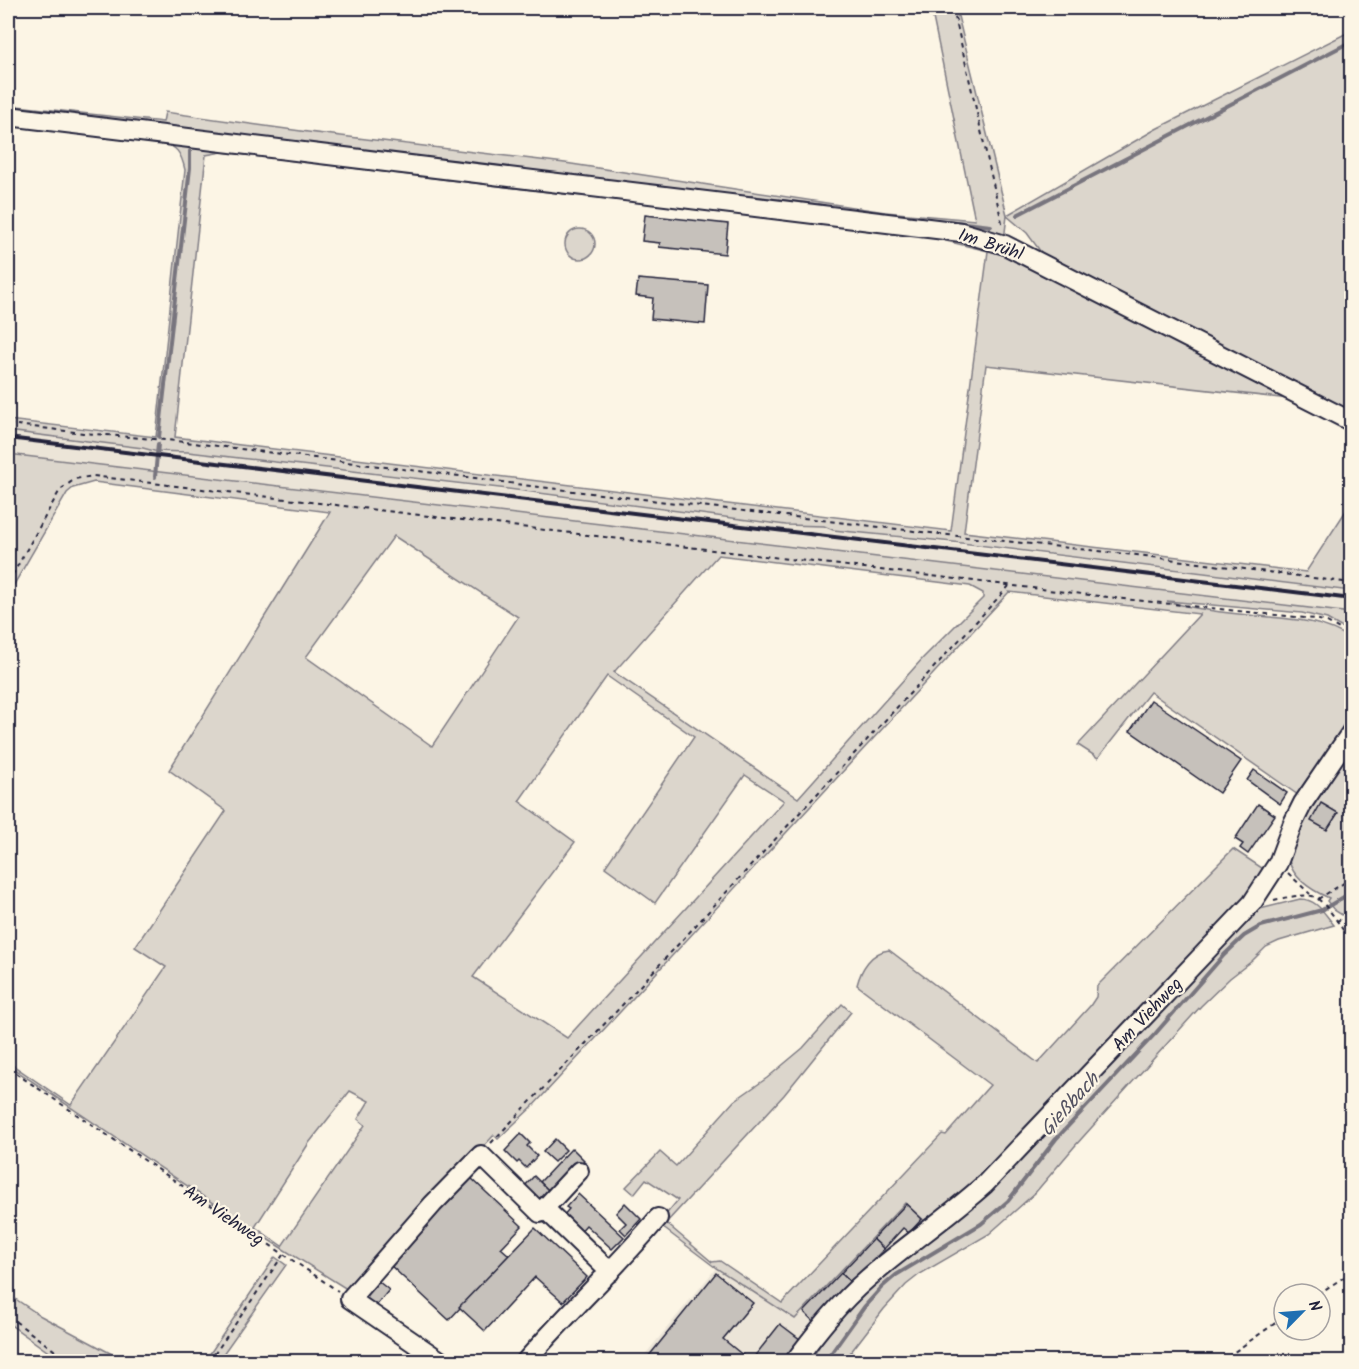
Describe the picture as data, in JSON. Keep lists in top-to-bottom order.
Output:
{
  "streets": {
    "street": ["Im Brühl", "Am Viehweg"]
  },
  "water": ["Gießbach"],
  "north": "top right"
}
